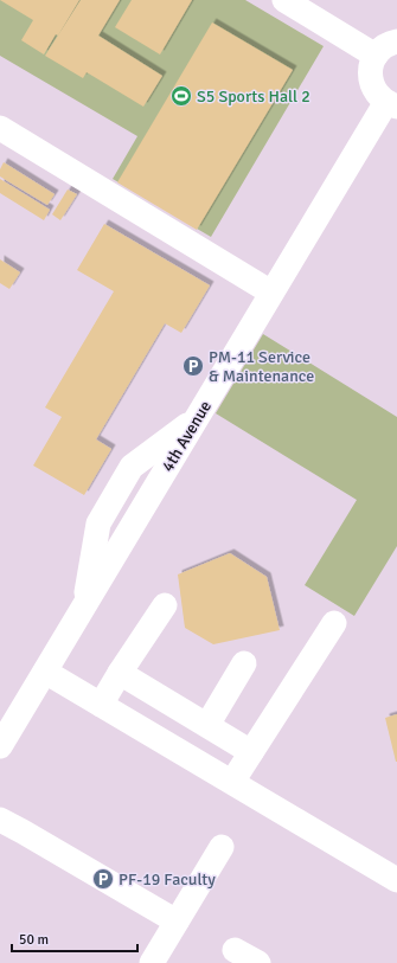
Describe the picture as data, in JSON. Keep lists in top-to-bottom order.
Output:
{
  "streets": {
    "lane": ["4th Avenue"]
  },
  "places": {
    "sports": ["S5 Sports Hall 2"],
    "parking": ["PM-11 Service & Maintenance", "PF-19 Faculty"]
  },
  "scale_bar": "50 m"
}
